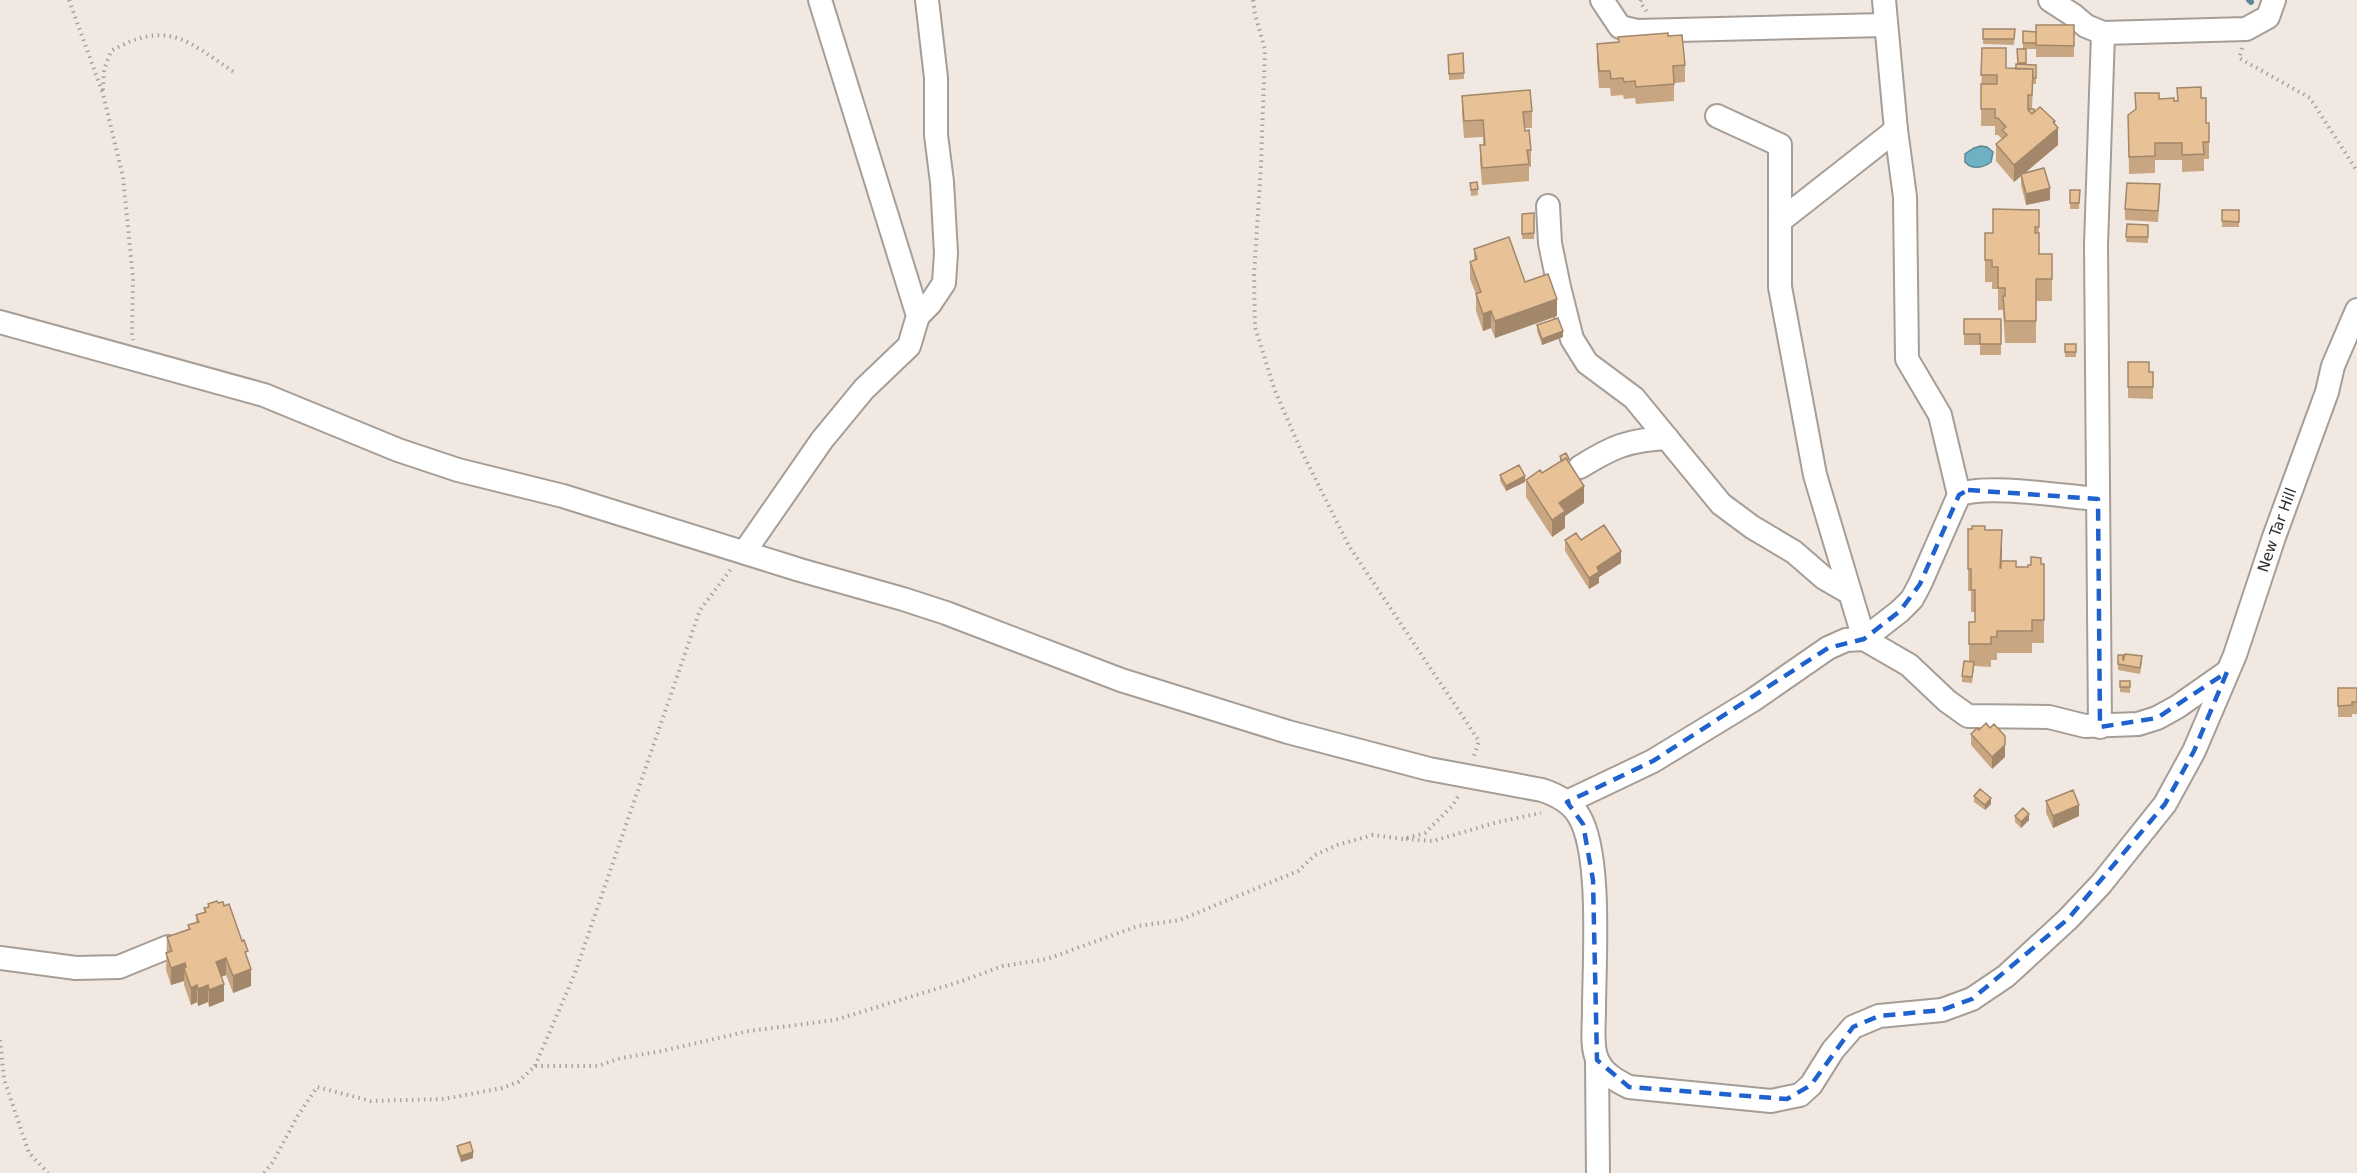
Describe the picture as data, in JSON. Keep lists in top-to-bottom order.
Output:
{
  "streets": {
    "street": ["New Tar Hill"]
  }
}
